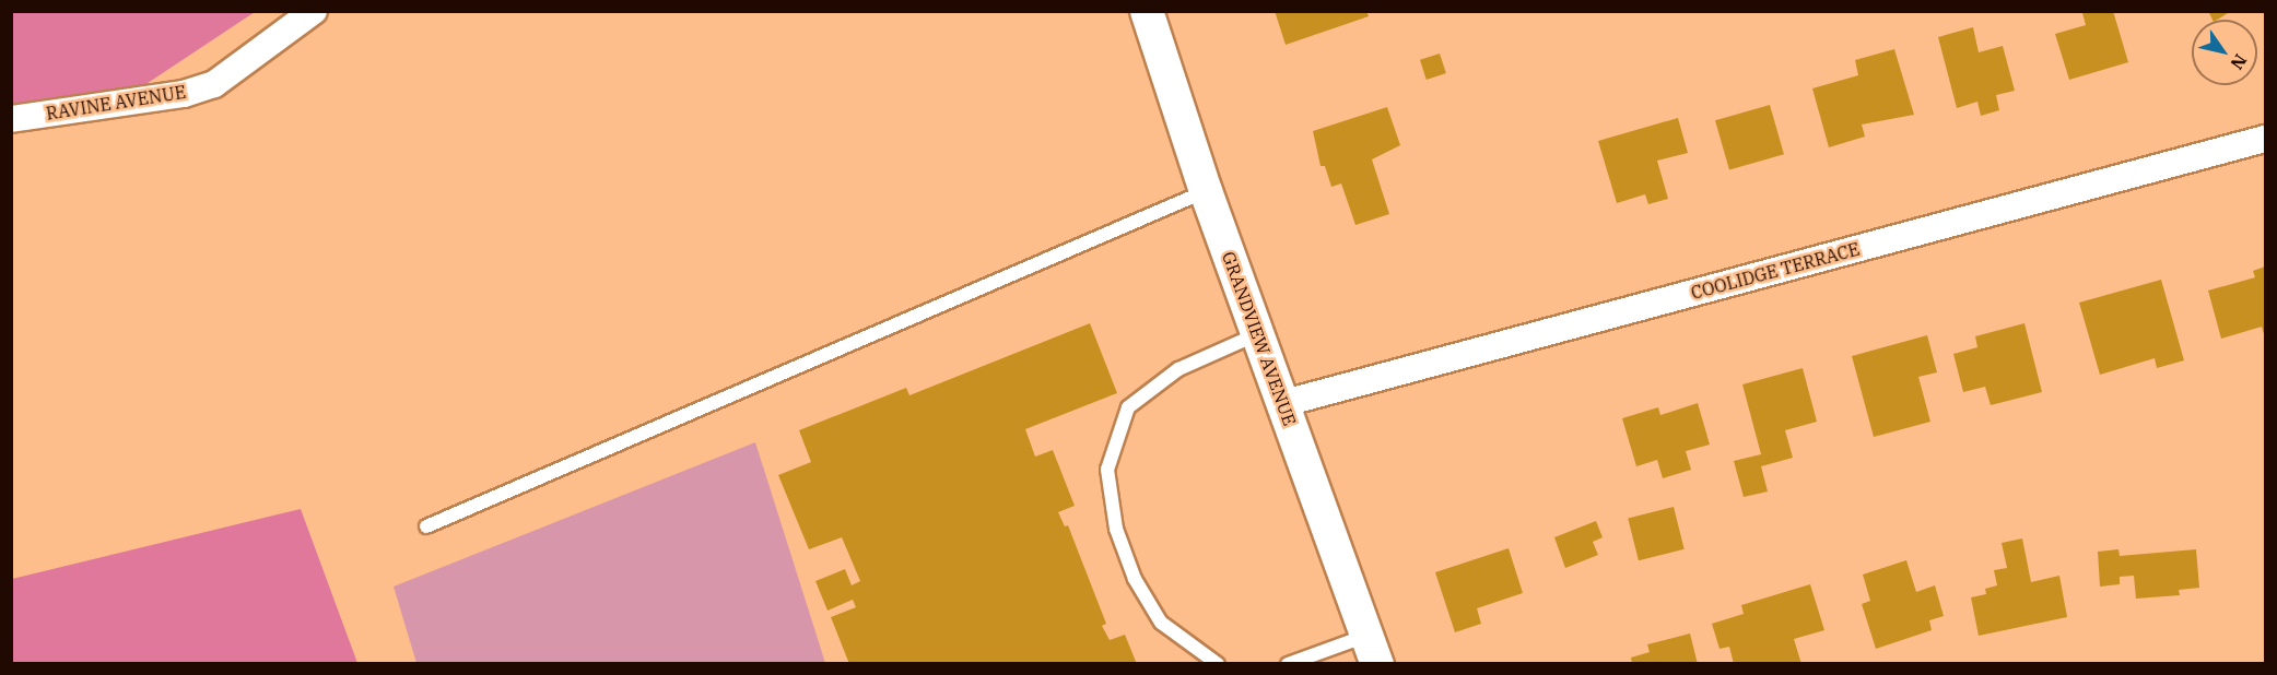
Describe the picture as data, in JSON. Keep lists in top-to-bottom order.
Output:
{
  "streets": {
    "street": ["RAVINE AVENUE", "COOLIDGE TERRACE", "GRANDVIEW AVENUE"]
  },
  "crossings": [
    ["COOLIDGE TERRACE", "GRANDVIEW AVENUE"]
  ],
  "north": "bottom right"
}
